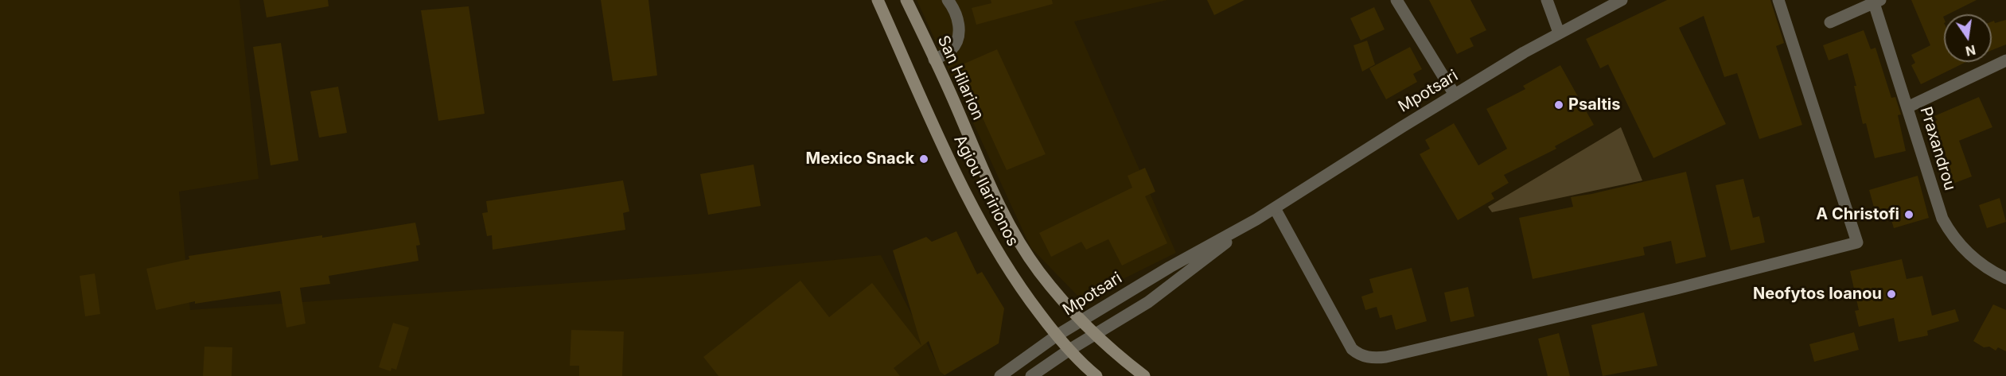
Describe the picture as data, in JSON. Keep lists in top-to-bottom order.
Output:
{
  "streets": {
    "main road": ["San Hilarion", "Agiou Ilaririonos"],
    "street": ["Mpotsari", "Praxandrou"]
  },
  "crossings": [
    ["San Hilarion", "Agiou Ilaririonos"],
    ["Mpotsari", "Agiou Ilaririonos"]
  ],
  "places": [
    "Psaltis",
    "Mexico Snack",
    "A Christofi",
    "Neofytos Ioanou"
  ],
  "north": "bottom"
}
